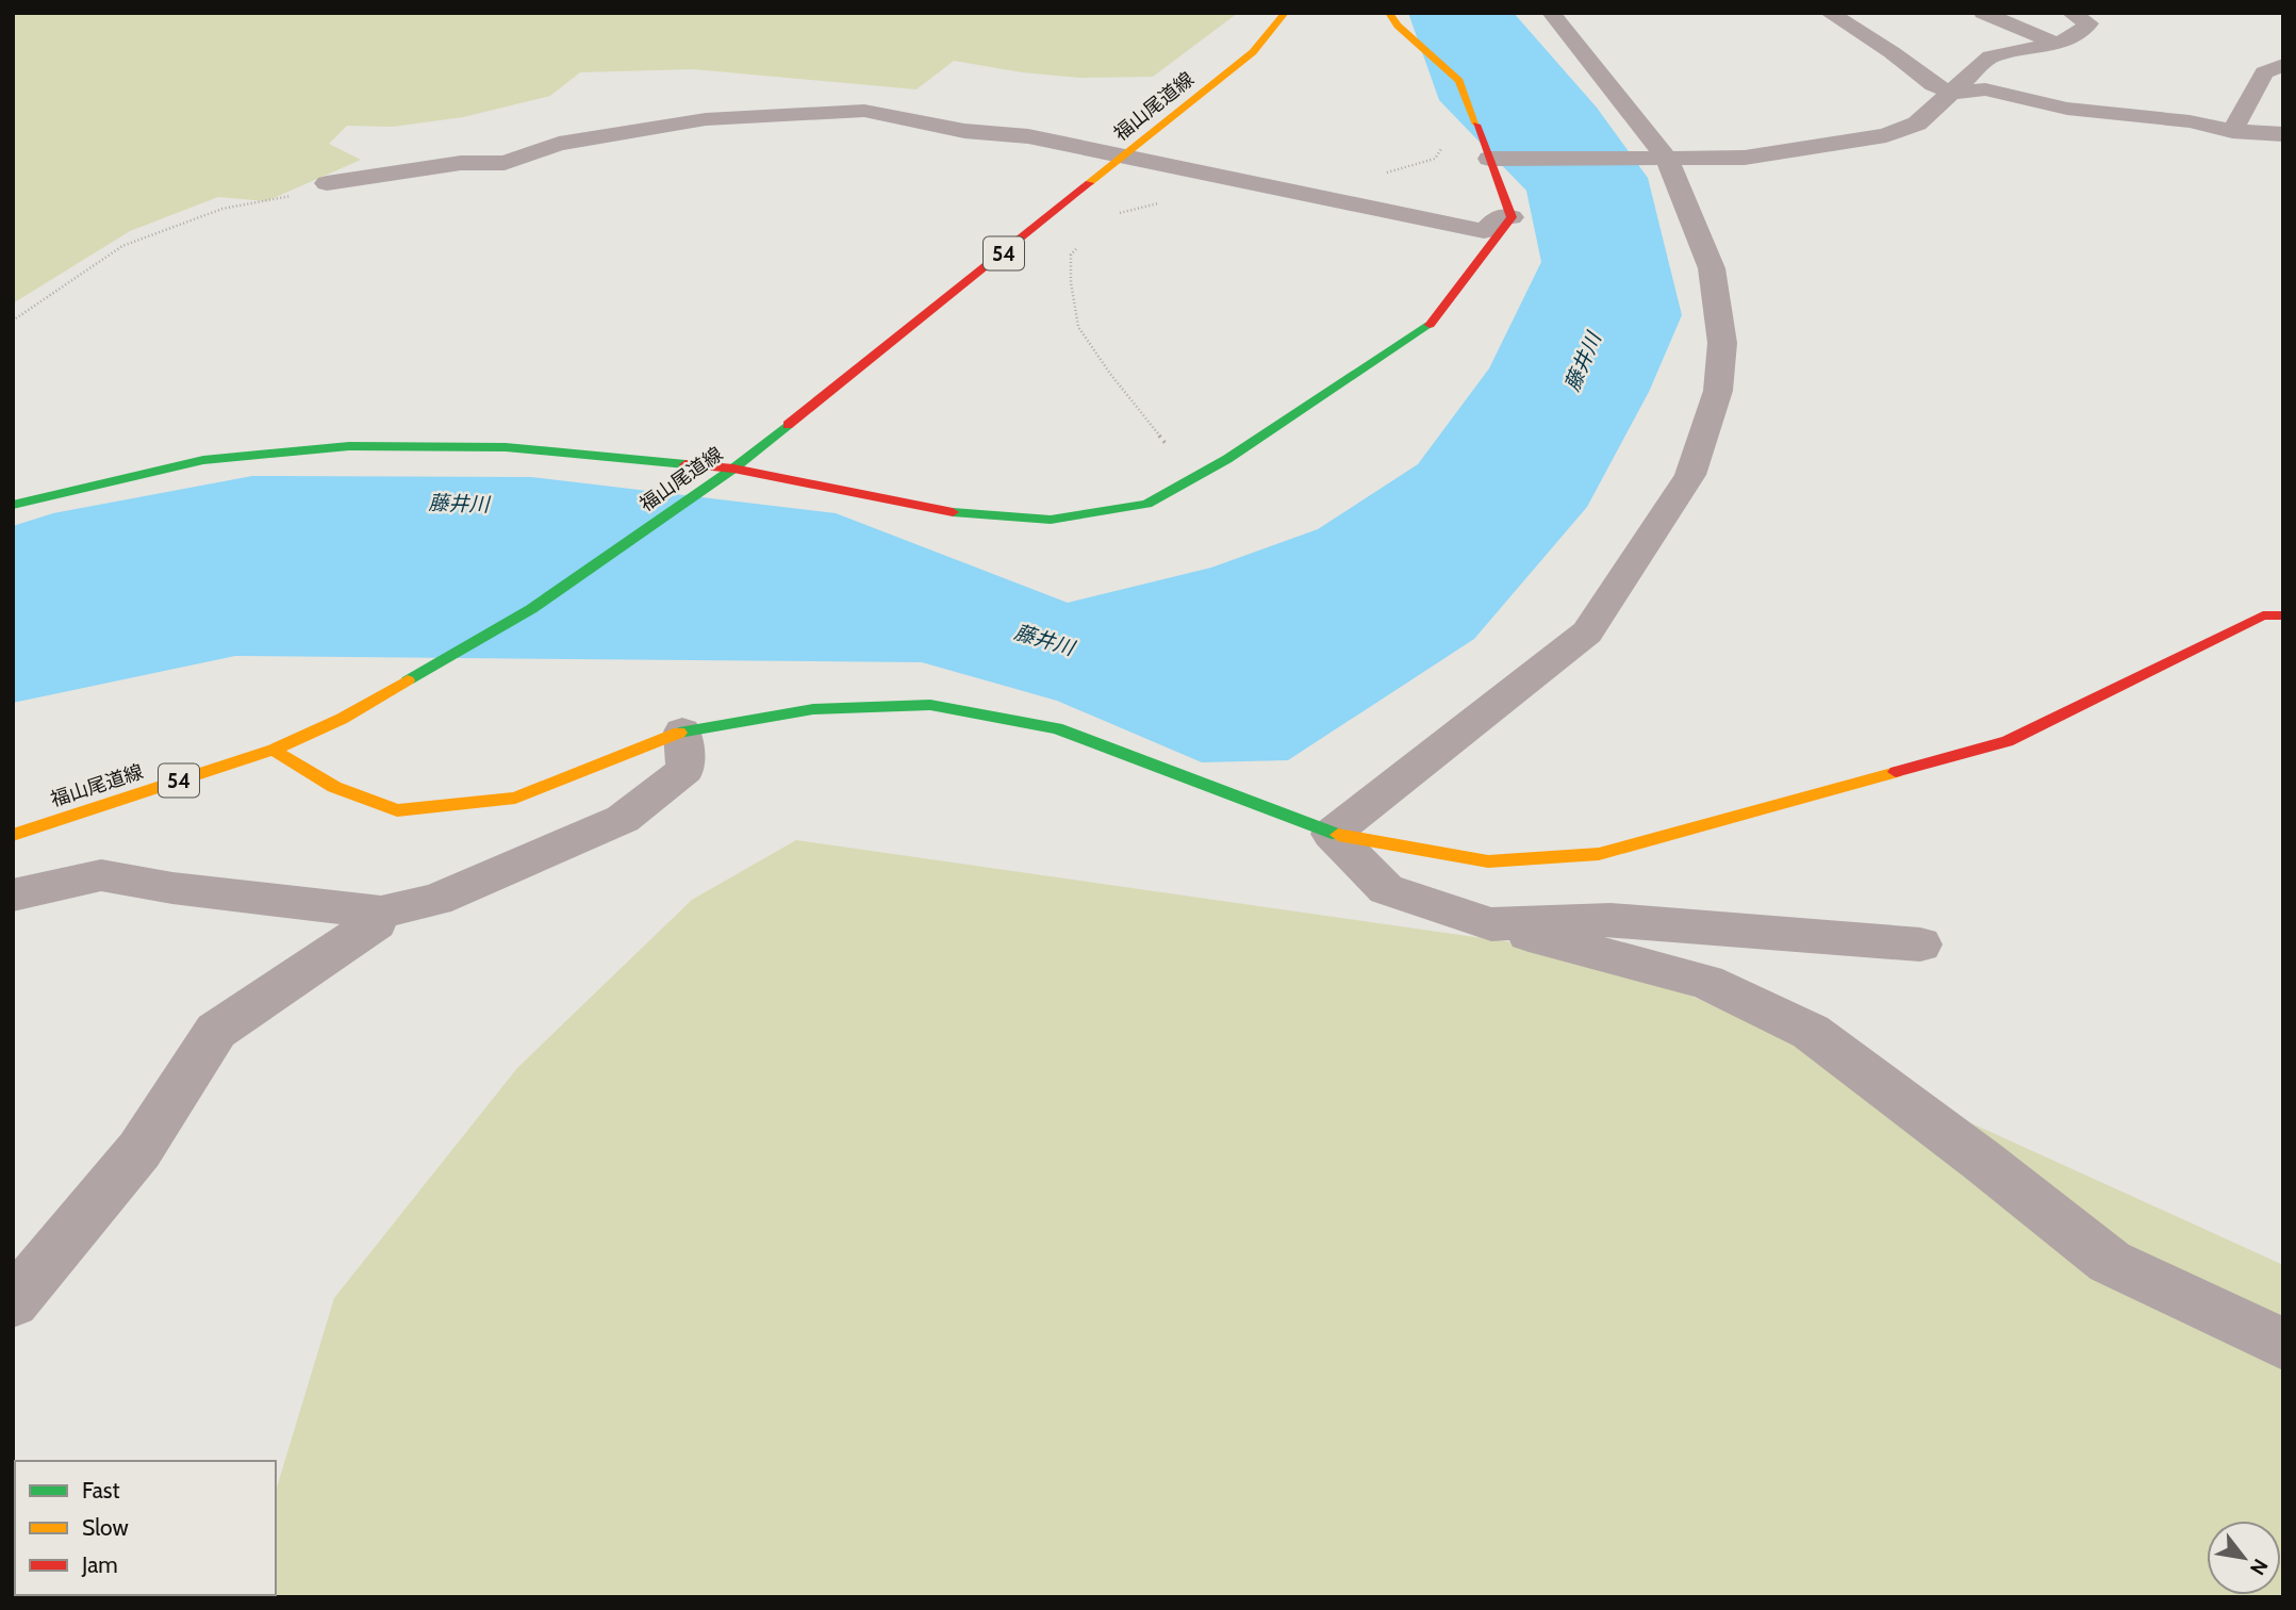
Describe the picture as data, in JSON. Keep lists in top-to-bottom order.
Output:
{
  "streets": {
    "street": ["福山尾道線", "54"]
  },
  "water": ["藤井川"],
  "legend": ["Fast", "Slow", "Jam"],
  "north": "bottom right"
}
